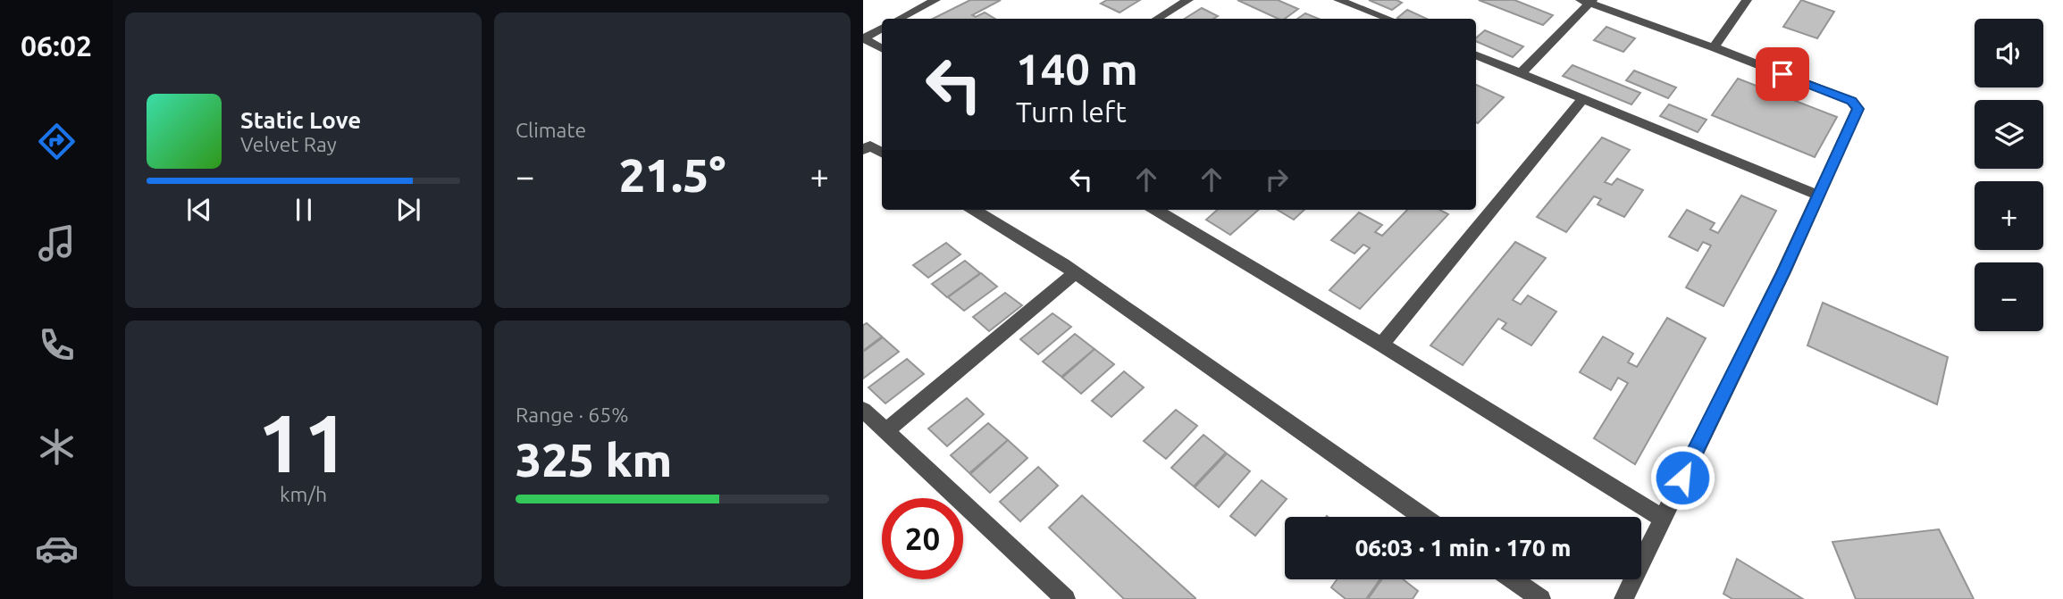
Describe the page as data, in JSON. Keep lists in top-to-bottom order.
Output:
{
  "page": {
    "tabs": "06:02",
    "tile": [
      "Climate",
      ["11", "km/h"],
      ["Range · 65%", "325 km"]
    ],
    "map_buttons": ["+", "−"],
    "turn": ["140 m", "Turn left"],
    "song": ["Static Love", "Velvet Ray"],
    "heat": ["−", "21.5°", "+"],
    "limit": "20",
    "trip": "06:03 · 1 min · 170 m"
  }
}
